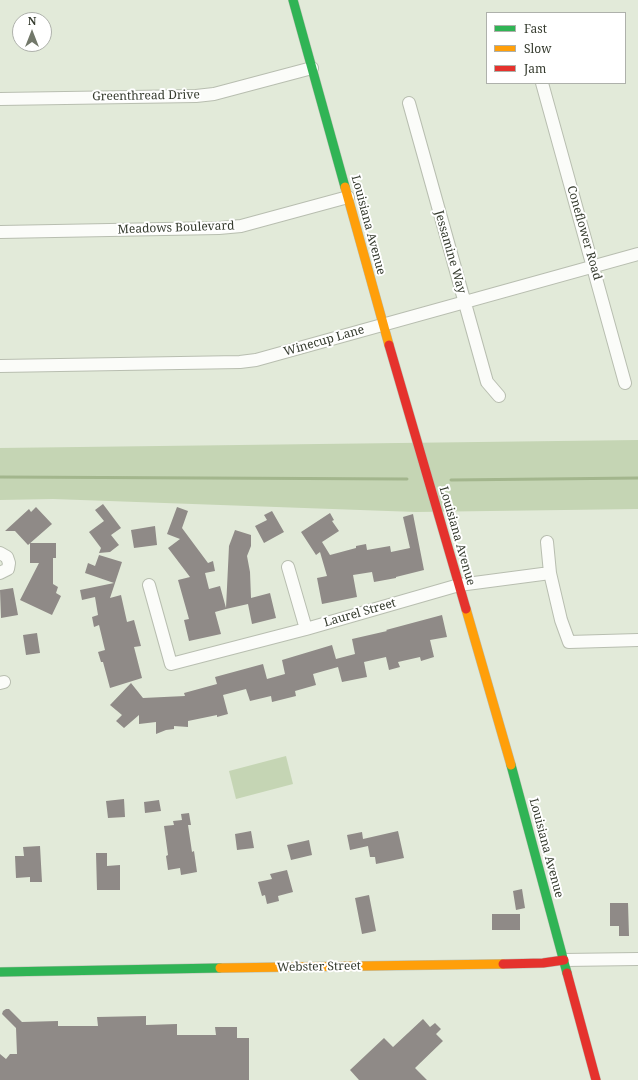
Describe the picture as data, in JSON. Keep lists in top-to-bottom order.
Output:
{
  "streets": {
    "street": [
      "Greenthread Drive",
      "Louisiana Avenue",
      "Meadows Boulevard",
      "Coneflower Road",
      "Jessamine Way",
      "Winecup Lane",
      "Laurel Street",
      "Webster Street"
    ]
  },
  "crossings": [
    ["Greenthread Drive", "Louisiana Avenue"],
    ["Louisiana Avenue", "Meadows Boulevard"],
    ["Louisiana Avenue", "Winecup Lane"],
    ["Louisiana Avenue", "Laurel Street"],
    ["Louisiana Avenue", "Webster Street"],
    ["Coneflower Road", "Winecup Lane"],
    ["Jessamine Way", "Winecup Lane"]
  ],
  "legend": ["Fast", "Slow", "Jam"],
  "north": "top"
}
